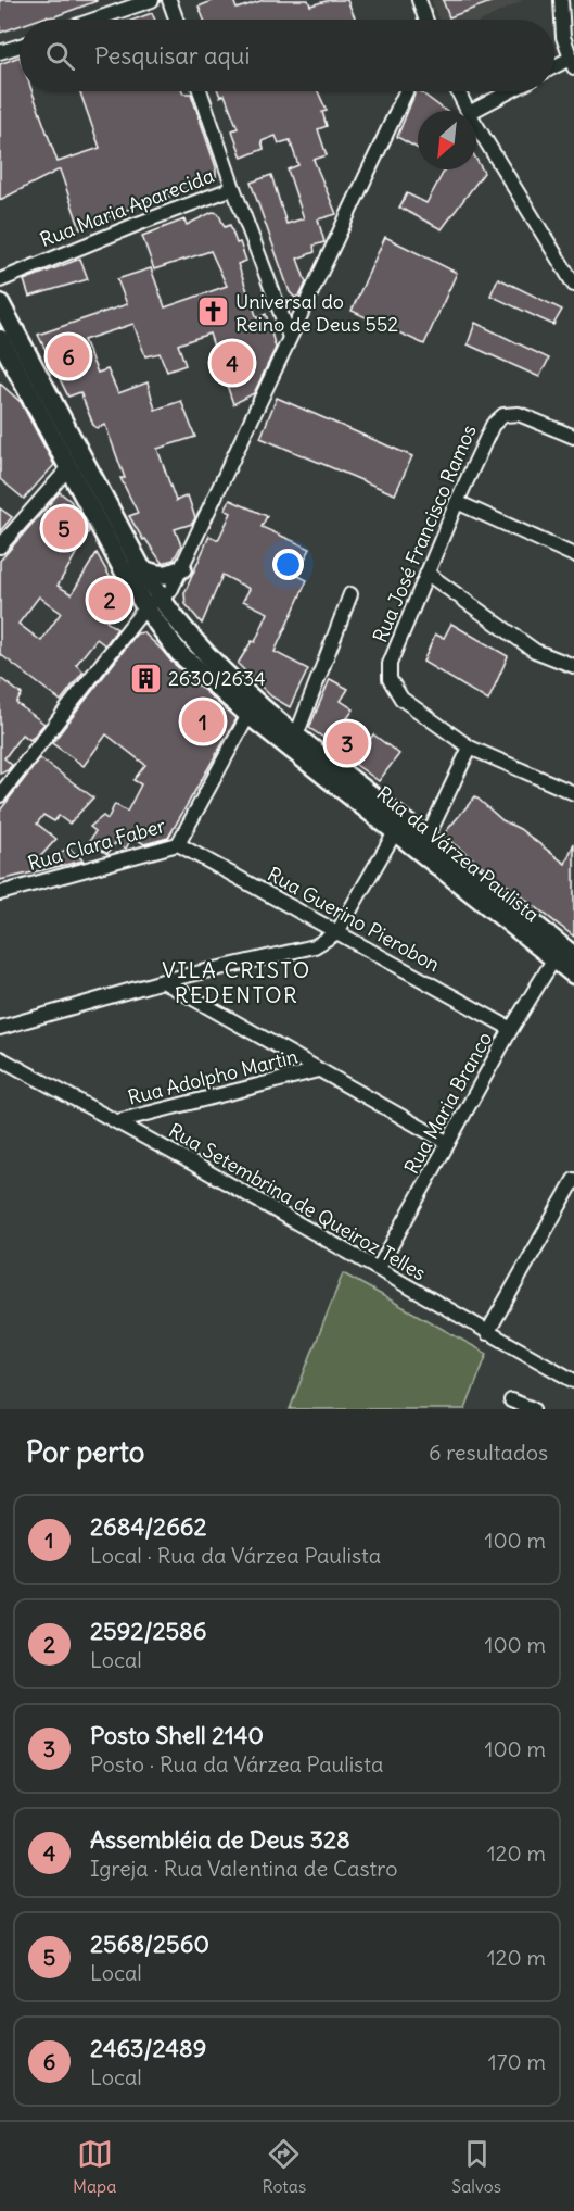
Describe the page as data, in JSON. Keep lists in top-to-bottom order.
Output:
{
  "streets": {
    "main road": ["Rua da Várzea Paulista"],
    "street": [
      "Rua Maria Aparecida",
      "Rua José Francisco Ramos",
      "Rua Clara Faber",
      "Rua Guerino Pierobon",
      "Rua Adolpho Martin",
      "Rua Maria Branco",
      "Rua Setembrina de Queiroz Telles"
    ]
  },
  "crossings": [
    ["Rua Clara Faber", "Rua da Várzea Paulista"],
    ["Rua Clara Faber", "Rua Guerino Pierobon"],
    ["Rua da Várzea Paulista", "Rua Maria Branco"],
    ["Rua Guerino Pierobon", "Rua Maria Branco"],
    ["Rua Adolpho Martin", "Rua Setembrina de Queiroz Telles"],
    ["Rua Maria Branco", "Rua Setembrina de Queiroz Telles"]
  ],
  "districts": ["VILA CRISTO REDENTOR"],
  "places": {
    "church": ["Universal do Reino de Deus 552"],
    "building": ["2630/2634"]
  },
  "north": "bottom left",
  "page": {
    "search": "Pesquisar aqui",
    "pins": [
      "6",
      "4",
      "5",
      "2",
      "1",
      "3"
    ],
    "heading": ["Por perto", "6 resultados"],
    "list": [
      {
        "mark": "1",
        "name": "2684/2662",
        "note": "Local · Rua da Várzea Paulista",
        "value": "100 m"
      },
      {
        "mark": "2",
        "name": "2592/2586",
        "note": "Local",
        "value": "100 m"
      },
      {
        "mark": "3",
        "name": "Posto Shell 2140",
        "note": "Posto · Rua da Várzea Paulista",
        "value": "100 m"
      },
      {
        "mark": "4",
        "name": "Assembléia de Deus 328",
        "note": "Igreja · Rua Valentina de Castro",
        "value": "120 m"
      },
      {
        "mark": "5",
        "name": "2568/2560",
        "note": "Local",
        "value": "120 m"
      },
      {
        "mark": "6",
        "name": "2463/2489",
        "note": "Local",
        "value": "170 m"
      }
    ],
    "nav": ["Mapa", "Rotas", "Salvos"]
  }
}
